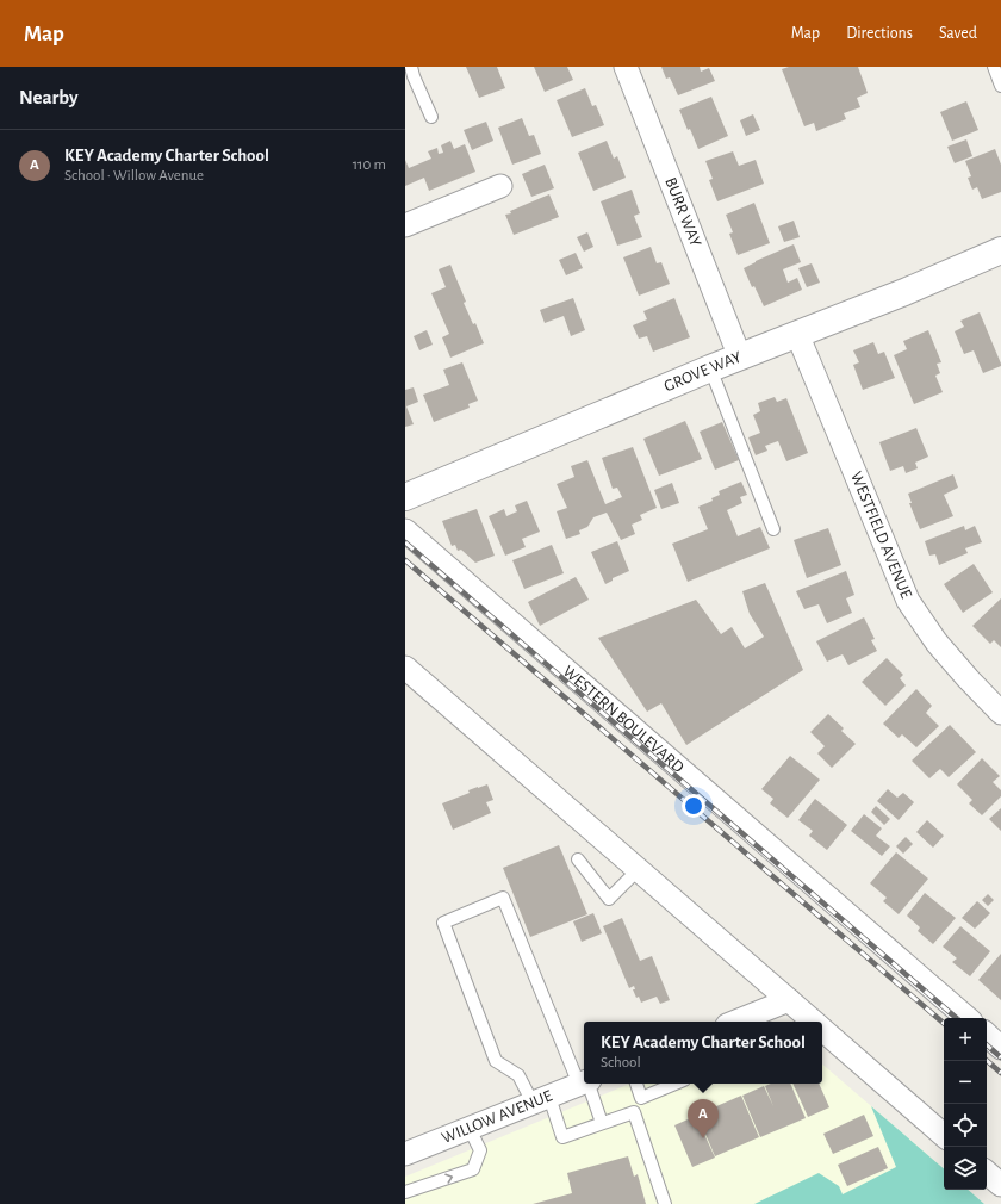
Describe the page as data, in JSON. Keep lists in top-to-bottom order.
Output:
{
  "streets": {
    "street": [
      "BURR WAY",
      "GROVE WAY",
      "WESTFIELD AVENUE",
      "WESTERN BOULEVARD",
      "WILLOW AVENUE"
    ]
  },
  "crossings": [
    ["BURR WAY", "GROVE WAY"],
    ["GROVE WAY", "WESTFIELD AVENUE"]
  ],
  "page": {
    "header": "Map",
    "nav": ["Map", "Directions", "Saved"],
    "heading": "Nearby",
    "list": [
      {
        "mark": "A",
        "name": "KEY Academy Charter School",
        "note": "School · Willow Avenue",
        "value": "110 m"
      }
    ],
    "map_buttons": ["+", "−"],
    "popup": ["KEY Academy Charter School", "School"],
    "pins": "A"
  }
}
